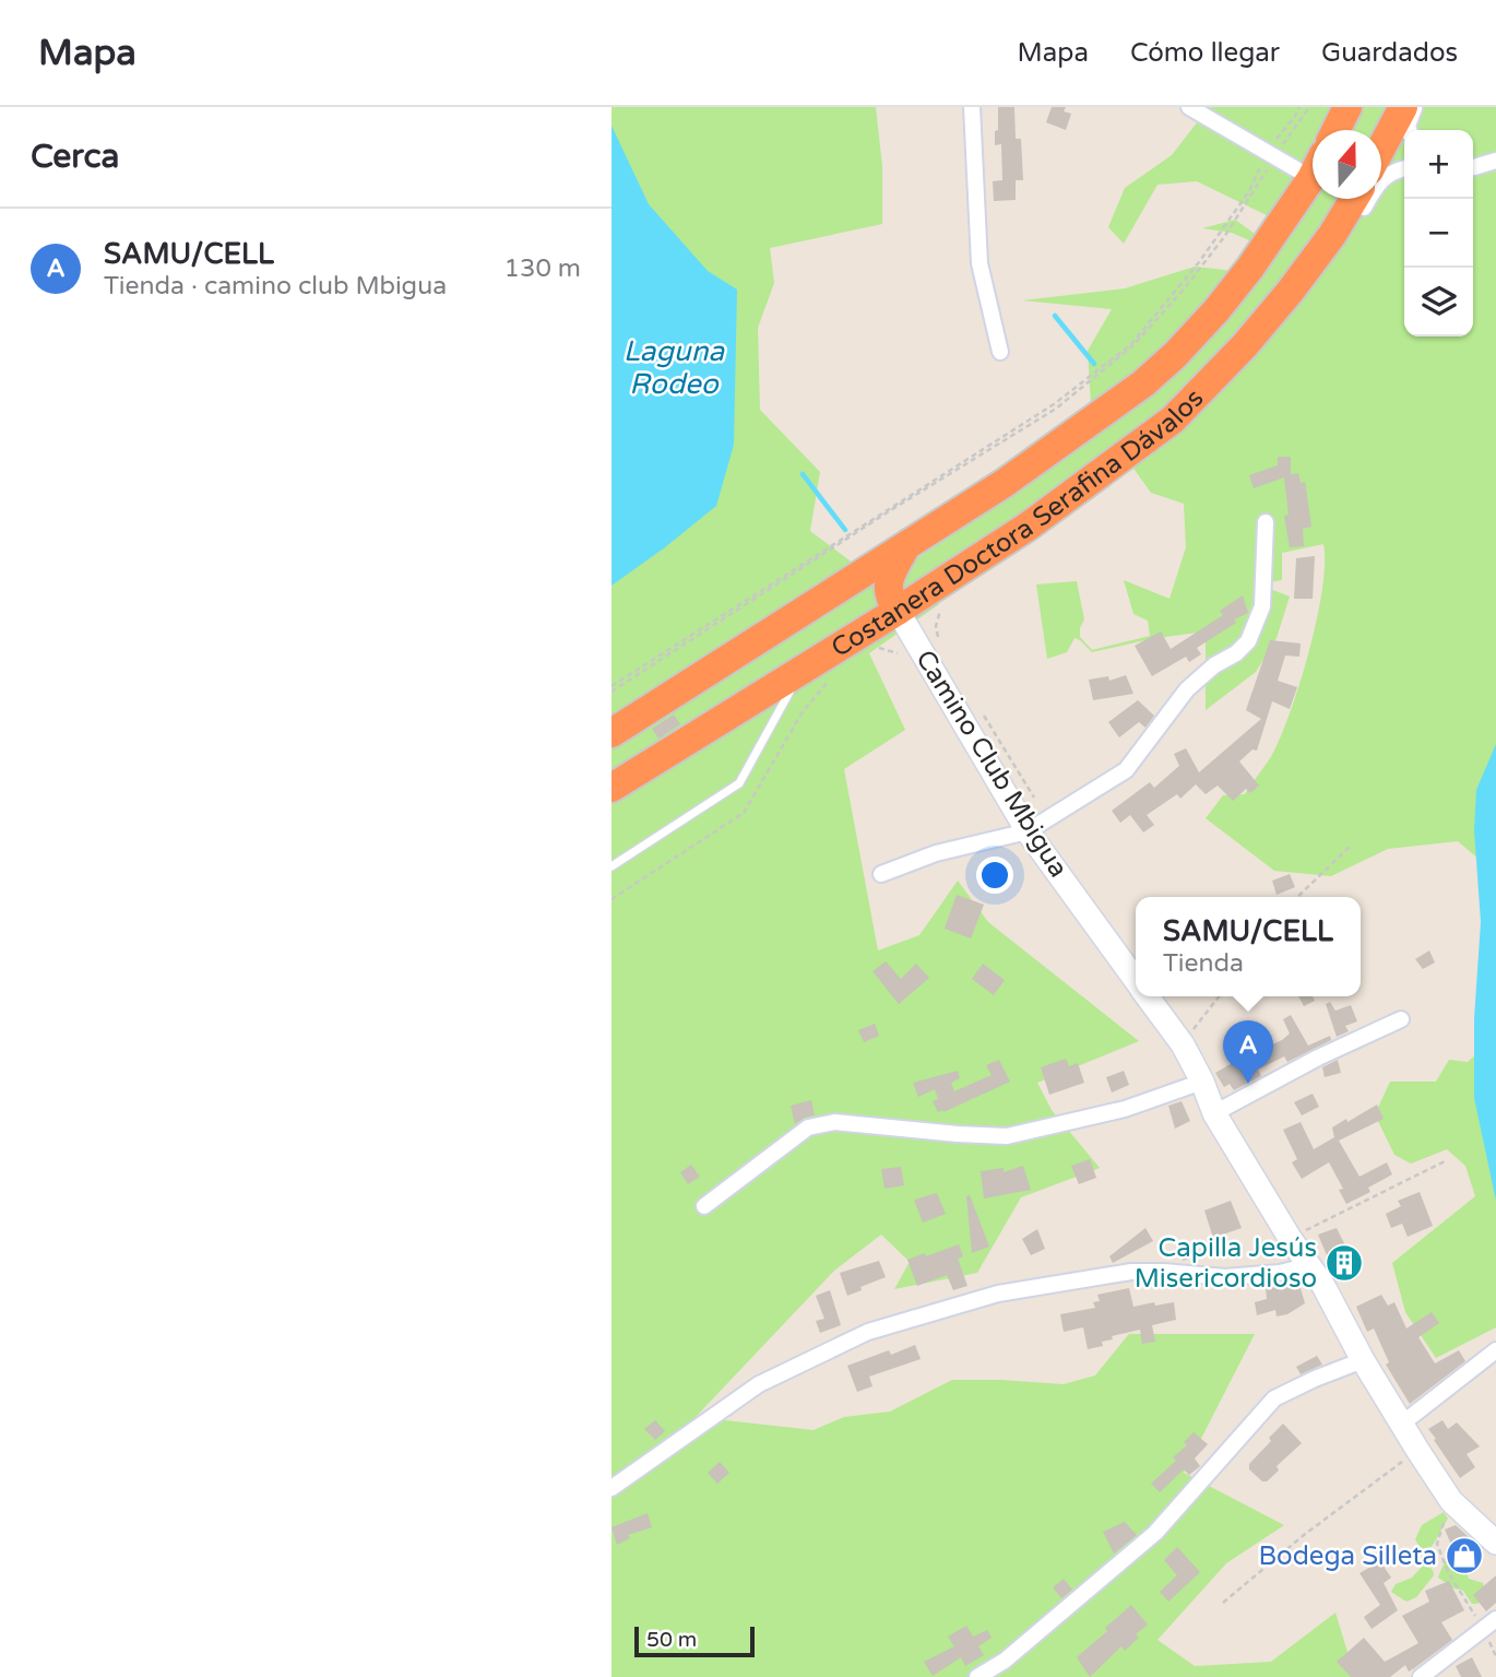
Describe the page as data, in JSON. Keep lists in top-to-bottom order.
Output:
{
  "streets": {
    "highway": ["Costanera Doctora Serafina Dávalos"],
    "main road": ["Camino Club Mbigua"]
  },
  "crossings": [
    ["Costanera Doctora Serafina Dávalos", "Camino Club Mbigua"]
  ],
  "water": ["Laguna Rodeo"],
  "places": {
    "building": ["Capilla Jesús Misericordioso"],
    "shop": ["Bodega Silleta"]
  },
  "scale_bar": "50 m",
  "north": "top",
  "page": {
    "header": "Mapa",
    "nav": ["Mapa", "Cómo llegar", "Guardados"],
    "heading": "Cerca",
    "map_buttons": ["+", "−"],
    "list": [
      {
        "mark": "A",
        "name": "SAMU/CELL",
        "note": "Tienda · camino club Mbigua",
        "value": "130 m"
      }
    ],
    "popup": ["SAMU/CELL", "Tienda"],
    "pins": "A",
    "scale": "50 m"
  }
}
